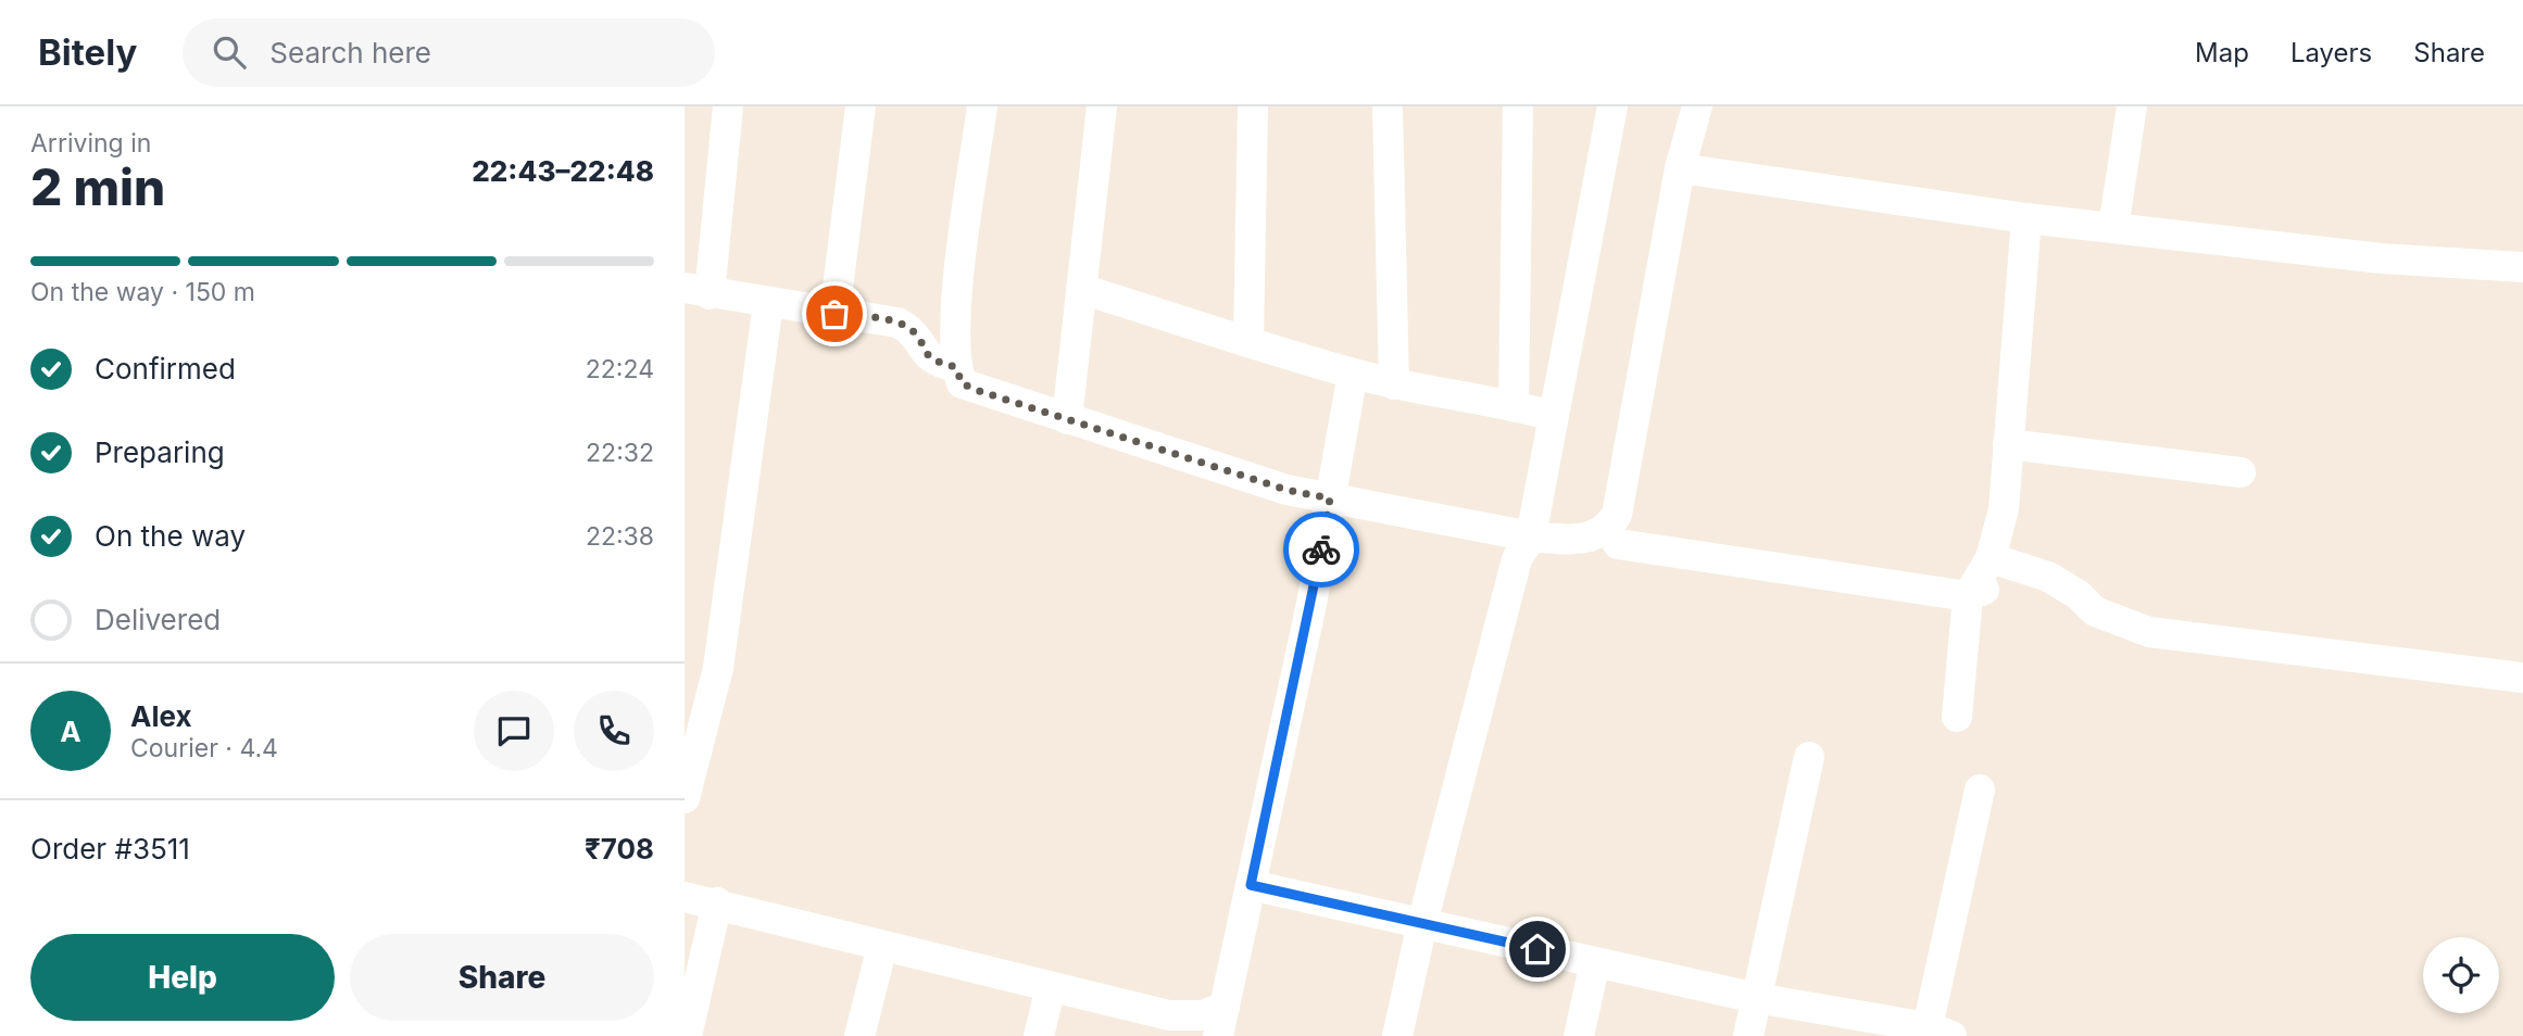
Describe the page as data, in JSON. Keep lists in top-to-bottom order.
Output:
{
  "page": {
    "header": "Bitely",
    "search": "Search here",
    "nav": ["Map", "Layers", "Share"],
    "heading": ["2 min", "Arriving in", "22:43–22:48"],
    "panel": [
      "Alex",
      "Courier · 4.4",
      "Order #3511",
      "₹708"
    ],
    "bar": "On the way · 150 m",
    "list": [
      ["Confirmed", "22:24"],
      ["Preparing", "22:32"],
      ["On the way", "22:38"],
      "Delivered"
    ],
    "round": "A",
    "buttons": ["Help", "Share"]
  }
}
